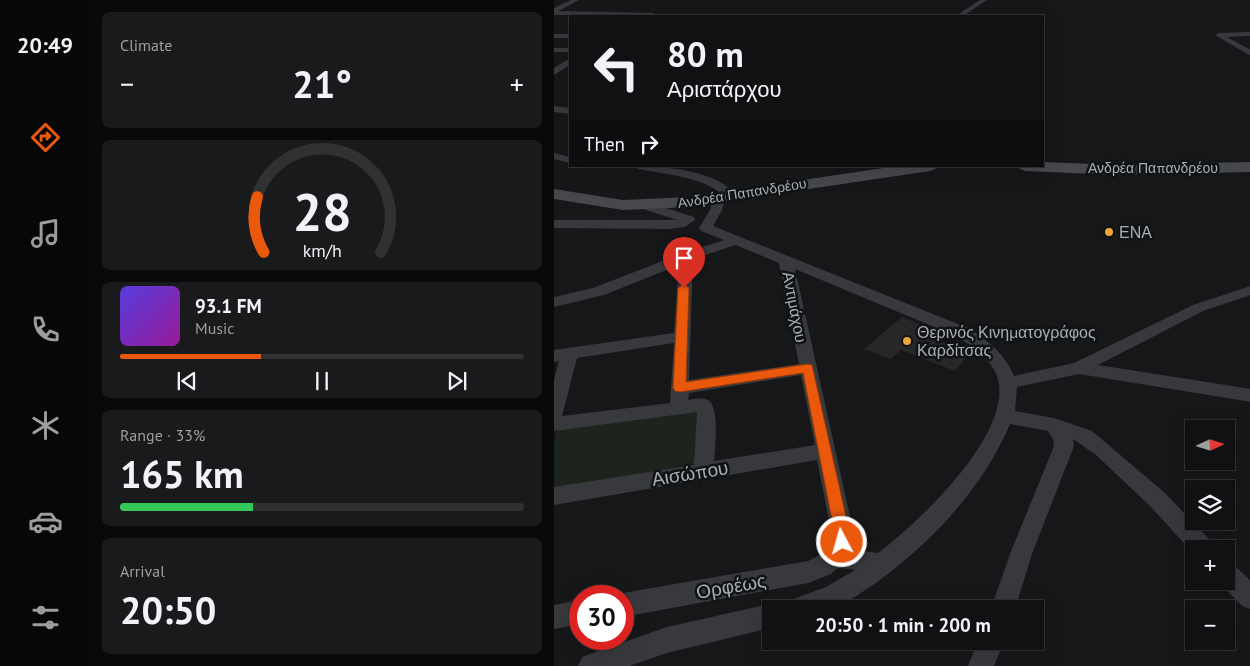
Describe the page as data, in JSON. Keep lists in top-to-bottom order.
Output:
{
  "streets": {
    "main road": ["Ανδρέα Παπανδρέου"],
    "street": ["Αντιμάχου", "Αισώπου", "Ορφέως"]
  },
  "crossings": [
    ["Αντιμάχου", "Αισώπου"],
    ["Αντιμάχου", "Ορφέως"]
  ],
  "places": ["ΕΝΑ", "Θερινός Κινηματογράφος Καρδίτσας"],
  "north": "right",
  "page": {
    "tabs": "20:49",
    "tile": [
      "Climate",
      ["Range · 33%", "165 km"],
      ["Arrival", "20:50"]
    ],
    "turn": ["80 m", "Αριστάρχου"],
    "heat": ["−", "21°", "+"],
    "then": "Then",
    "song": ["93.1 FM", "Music"],
    "map_buttons": ["+", "−"],
    "limit": "30",
    "trip": "20:50 · 1 min · 200 m",
    "gauge": ["28", "km/h"]
  }
}
